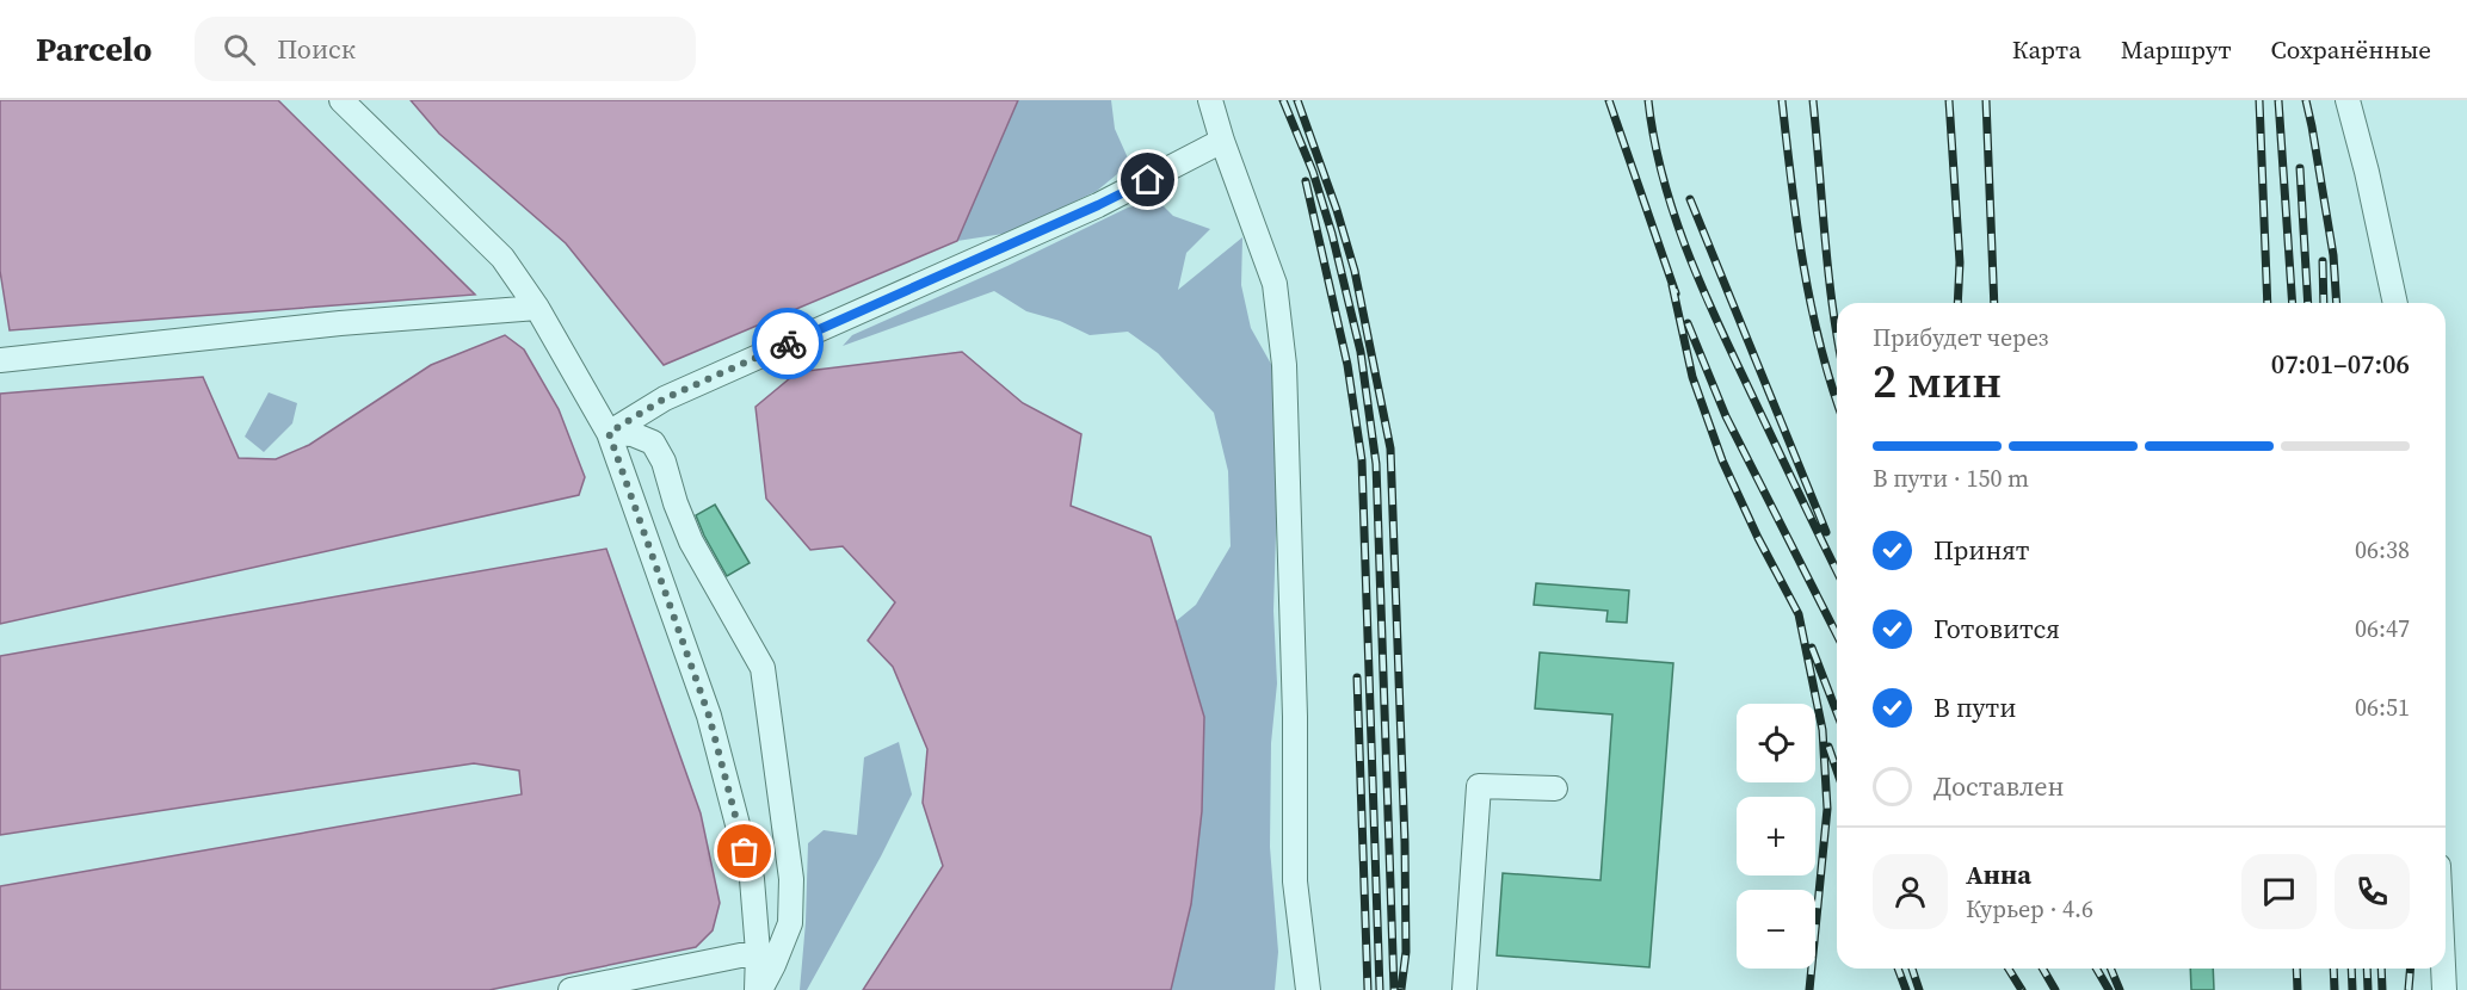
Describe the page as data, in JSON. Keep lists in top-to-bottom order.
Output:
{
  "page": {
    "header": "Parcelo",
    "search": "Поиск",
    "nav": ["Карта", "Маршрут", "Сохранённые"],
    "heading": ["2 мин", "Прибудет через", "07:01–07:06"],
    "panel": ["Анна", "Курьер · 4.6"],
    "bar": "В пути · 150 m",
    "list": [
      ["Принят", "06:38"],
      ["Готовится", "06:47"],
      ["В пути", "06:51"],
      "Доставлен"
    ],
    "map_buttons": ["+", "−"]
  }
}
